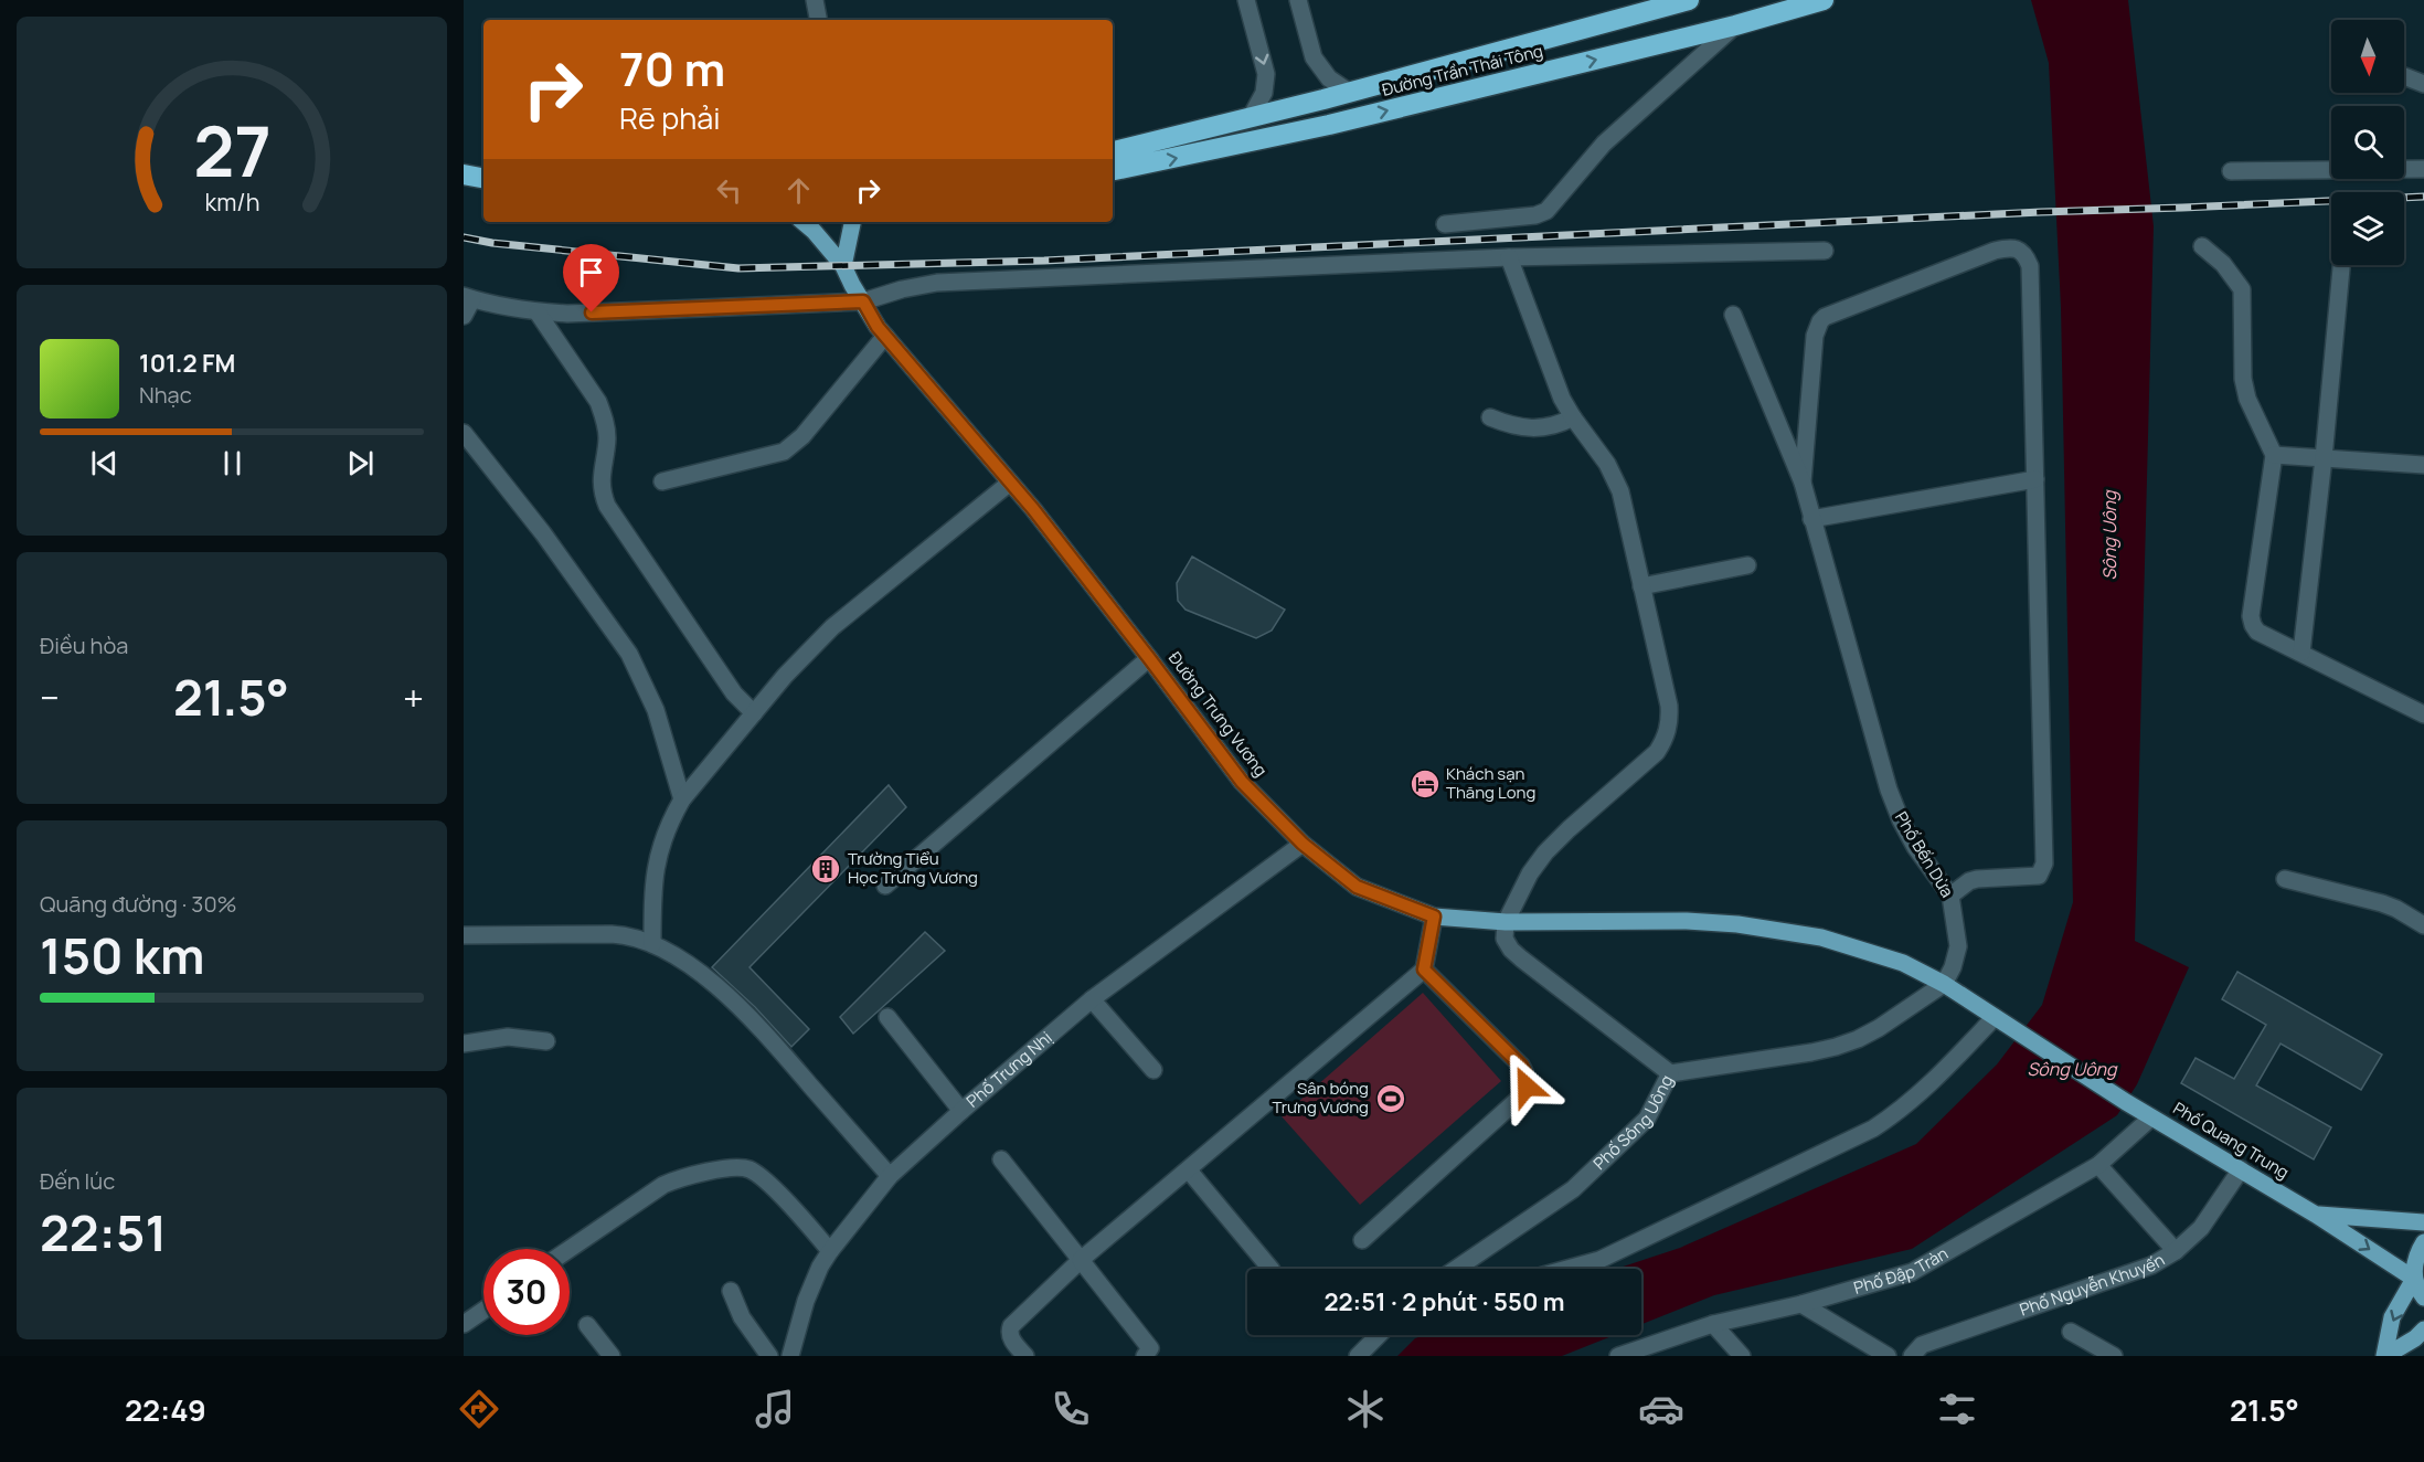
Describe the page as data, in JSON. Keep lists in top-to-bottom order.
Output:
{
  "streets": {
    "highway": ["Đường Trần Thái Tông"],
    "main road": ["Đường Trưng Vương", "Phố Quang Trung"],
    "street": [
      "Phố Bến Dừa",
      "Phố Trưng Nhị",
      "Phố Sông Uông",
      "Phố Đập Tràn",
      "Phố Nguyễn Khuyến"
    ]
  },
  "crossings": [
    ["Đường Trưng Vương", "Phố Bến Dừa"],
    ["Đường Trưng Vương", "Phố Trưng Nhị"],
    ["Đường Trưng Vương", "Phố Sông Uông"],
    ["Đường Trưng Vương", "Phố Quang Trung"],
    ["Phố Quang Trung", "Phố Đập Tràn"],
    ["Phố Quang Trung", "Phố Nguyễn Khuyến"]
  ],
  "water": ["Sông Uông"],
  "places": {
    "hotel": ["Khách sạn Thăng Long"],
    "building": ["Trường Tiểu Học Trưng Vương"],
    "sports": ["Sân bóng Trưng Vương"]
  },
  "north": "bottom",
  "page": {
    "turn": ["70 m", "Rẽ phải"],
    "song": ["101.2 FM", "Nhạc"],
    "tile": [
      "Điều hòa",
      ["Quãng đường · 30%", "150 km"],
      ["Đến lúc", "22:51"]
    ],
    "heat": ["−", "21.5°", "+"],
    "limit": "30",
    "trip": "22:51 · 2 phút · 550 m",
    "tabs": ["22:49", "21.5°"],
    "gauge": ["27", "km/h"]
  }
}
